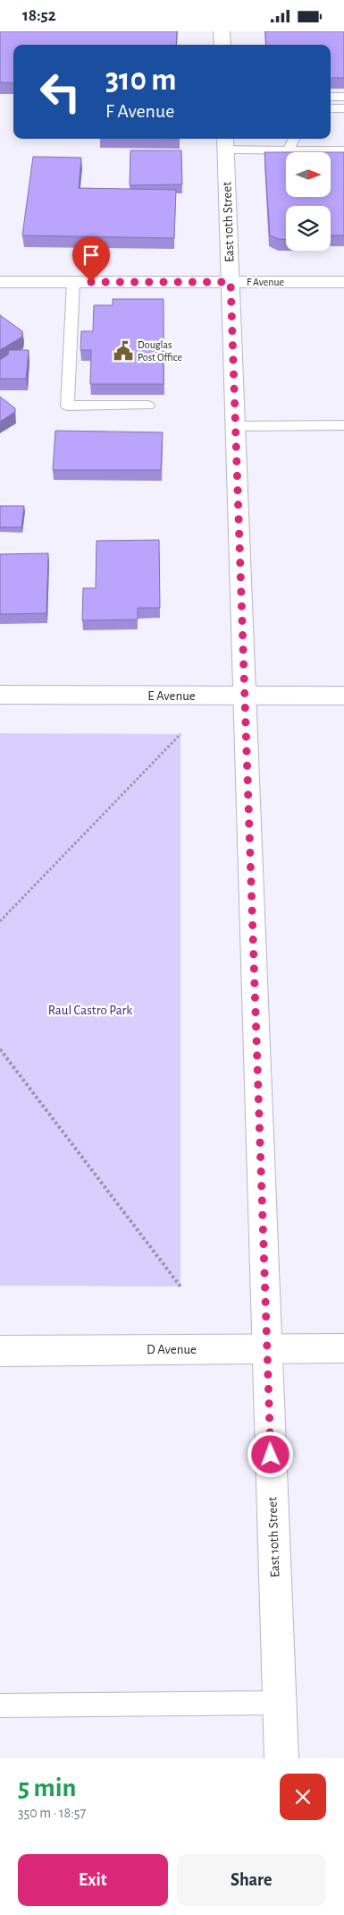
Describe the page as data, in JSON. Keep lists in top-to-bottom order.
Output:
{
  "streets": {
    "main road": [
      "East 10th Street",
      "F Avenue",
      "E Avenue",
      "D Avenue"
    ]
  },
  "crossings": [
    ["East 10th Street", "F Avenue"],
    ["East 10th Street", "E Avenue"],
    ["East 10th Street", "D Avenue"]
  ],
  "parks": ["Raul Castro Park"],
  "places": {
    "public building": ["Douglas Post Office"]
  },
  "north": "right",
  "page": {
    "status": "18:52",
    "turn": ["310 m", "F Avenue"],
    "heading": ["5 min", "350 m · 18:57"],
    "buttons": ["Exit", "Share"]
  }
}
